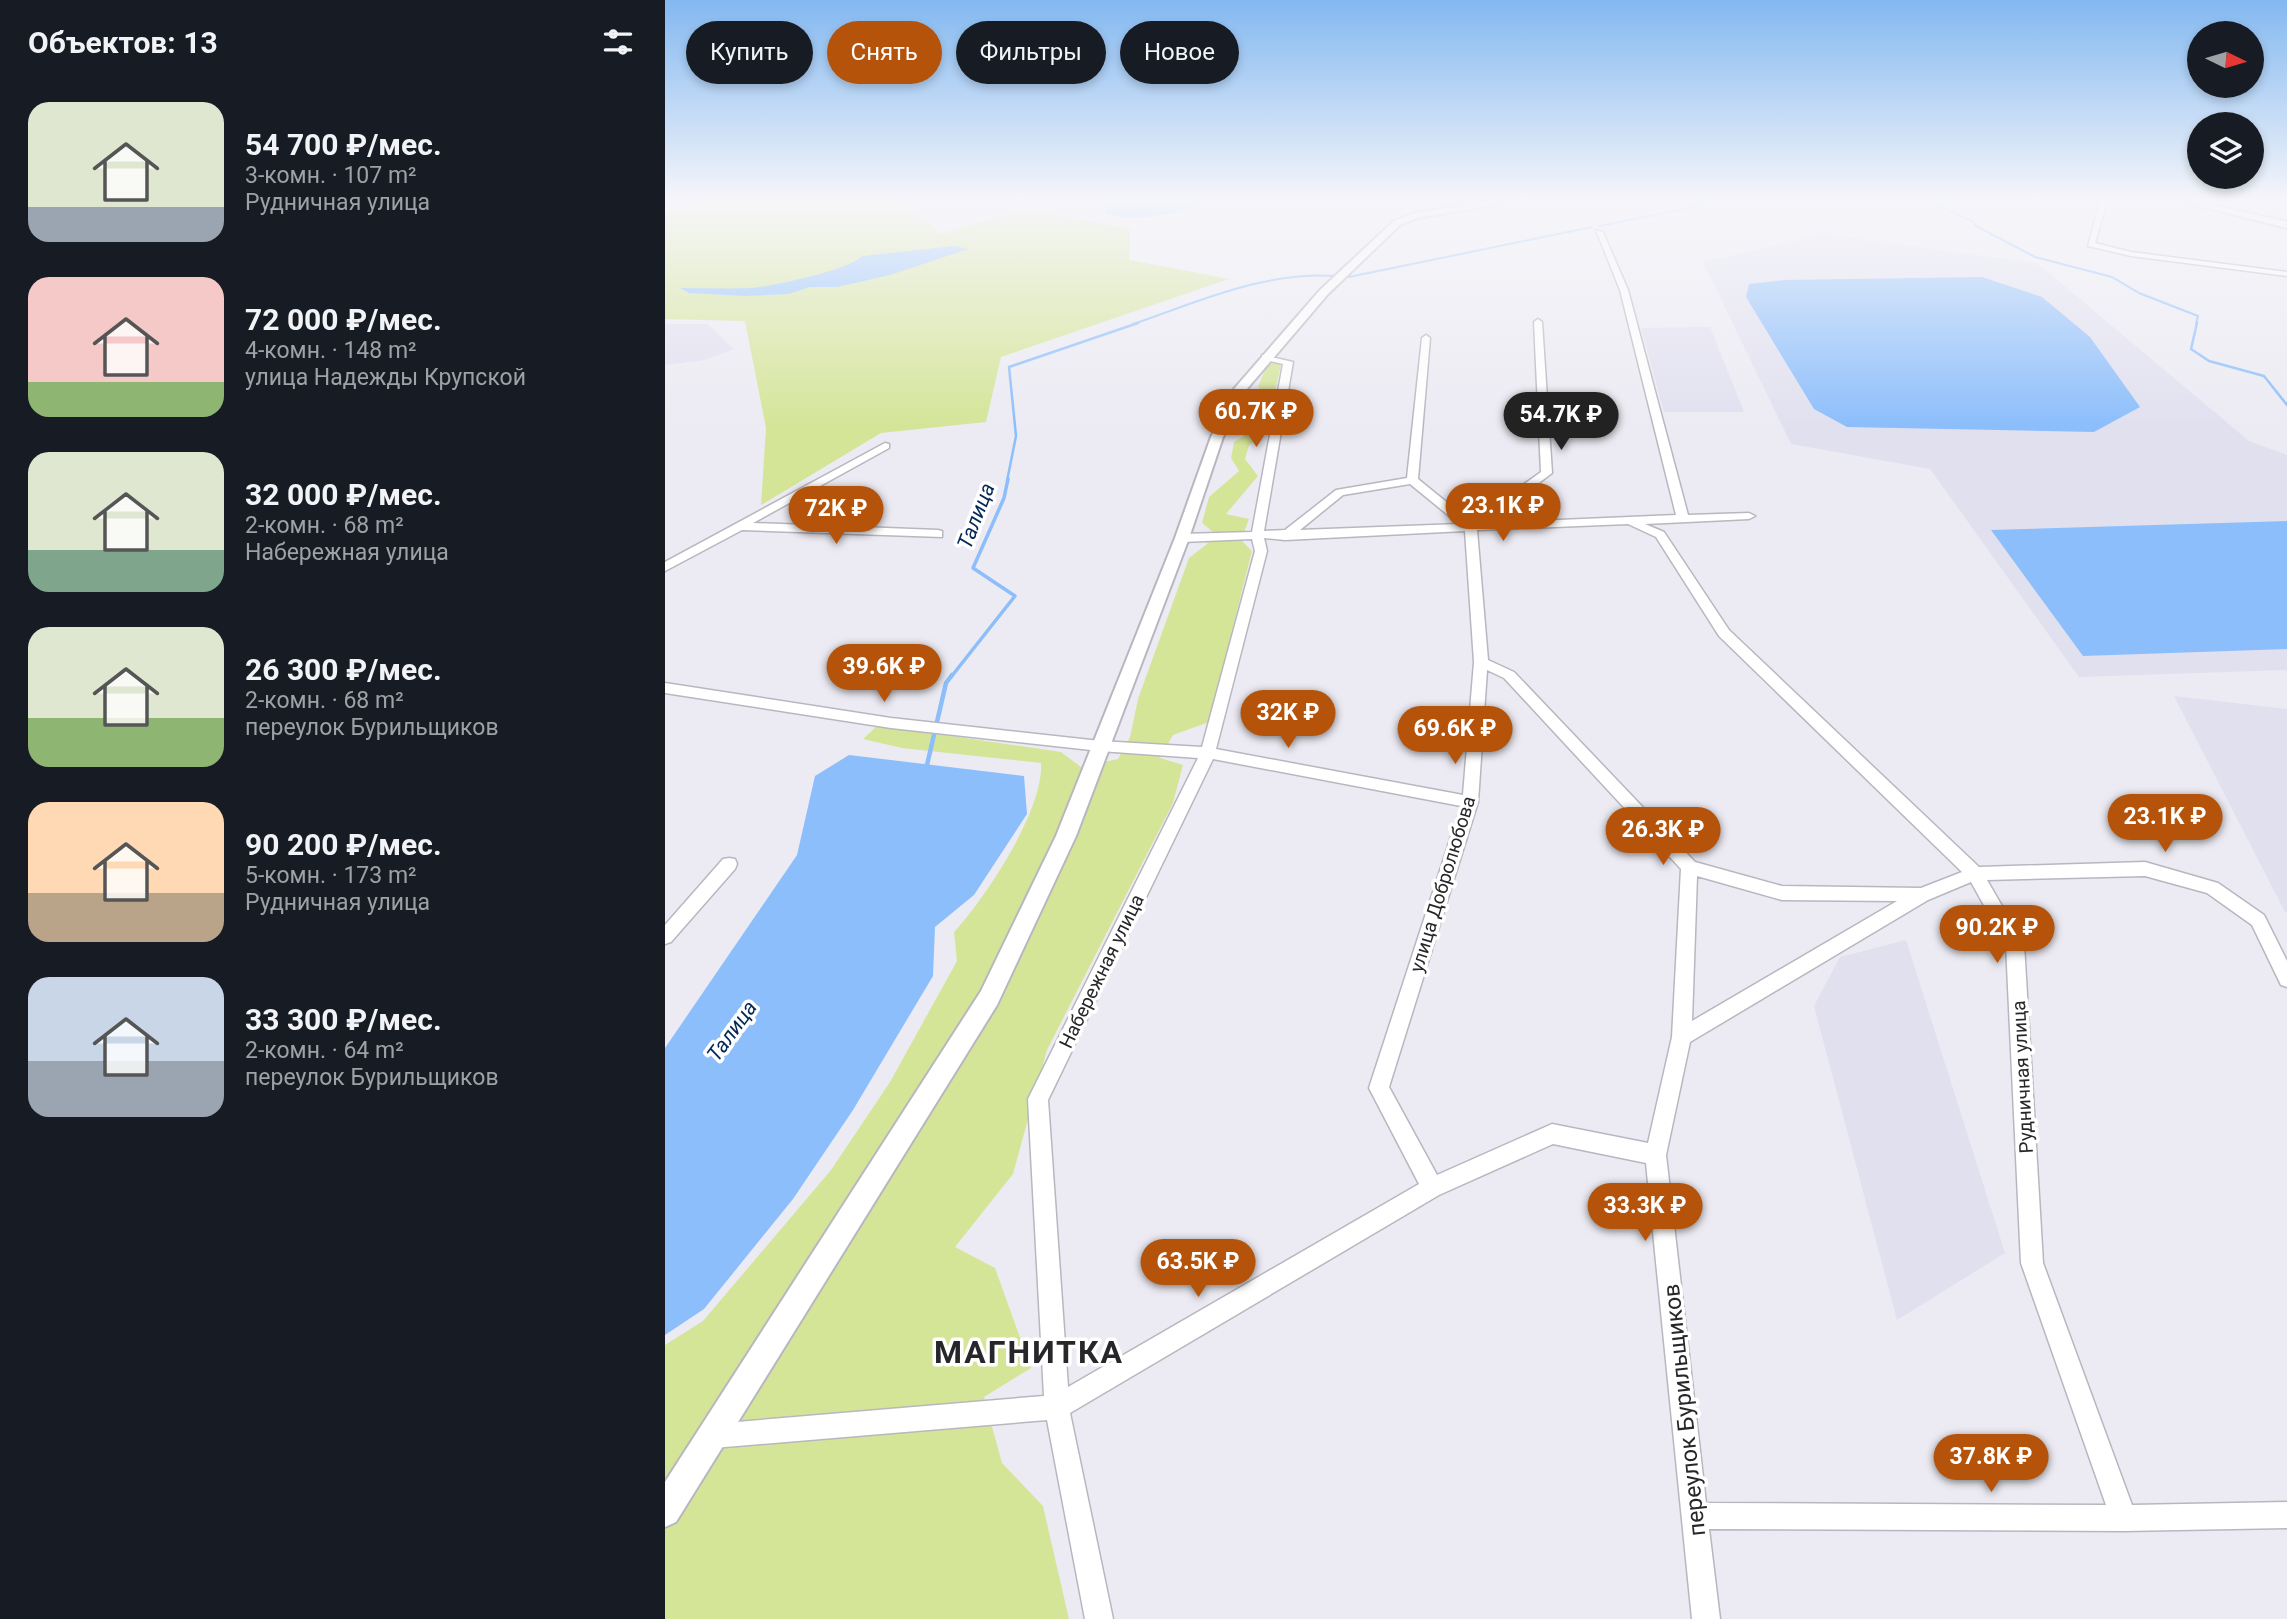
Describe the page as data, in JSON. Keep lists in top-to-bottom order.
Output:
{
  "streets": {
    "street": [
      "улица Добролюбова",
      "Набережная улица",
      "Рудничная улица",
      "переулок Бурильщиков"
    ]
  },
  "districts": ["МАГНИТКА"],
  "water": ["Талица"],
  "north": "right",
  "page": {
    "heading": "Объектов: 13",
    "chip": [
      "Купить",
      "Снять",
      "Фильтры",
      "Новое"
    ],
    "list": [
      {
        "name": "54 700 ₽/мес.",
        "note": "3-комн. · 107 m² · Рудничная улица"
      },
      {
        "name": "72 000 ₽/мес.",
        "note": "4-комн. · 148 m² · улица Надежды Крупской"
      },
      {
        "name": "32 000 ₽/мес.",
        "note": "2-комн. · 68 m² · Набережная улица"
      },
      {
        "name": "26 300 ₽/мес.",
        "note": "2-комн. · 68 m² · переулок Бурильщиков"
      },
      {
        "name": "90 200 ₽/мес.",
        "note": "5-комн. · 173 m² · Рудничная улица"
      },
      {
        "name": "33 300 ₽/мес.",
        "note": "2-комн. · 64 m² · переулок Бурильщиков"
      }
    ],
    "price": [
      "60.7K ₽",
      "54.7K ₽",
      "23.1K ₽",
      "72K ₽",
      "39.6K ₽",
      "32K ₽",
      "69.6K ₽",
      "23.1K ₽",
      "26.3K ₽",
      "90.2K ₽",
      "33.3K ₽",
      "63.5K ₽",
      "37.8K ₽"
    ]
  }
}
